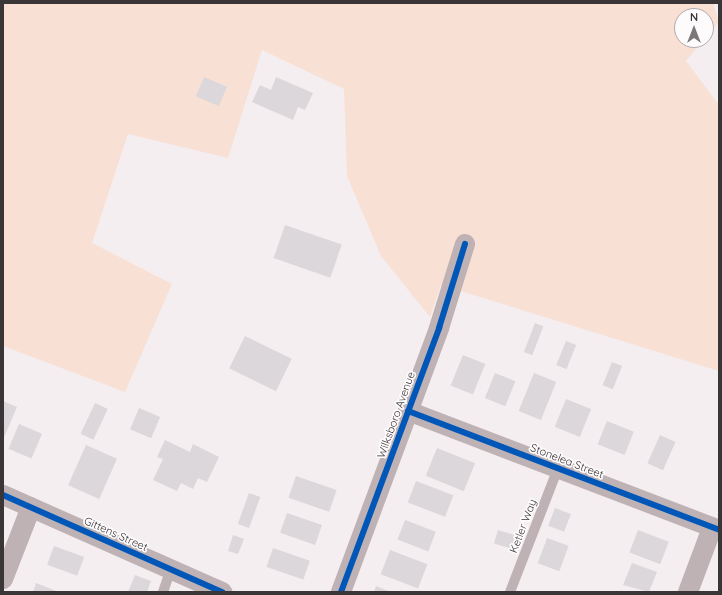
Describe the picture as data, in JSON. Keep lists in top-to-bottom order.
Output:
{
  "streets": {
    "street": ["Wilksboro Avenue", "Stonelea Street", "Gittens Street"],
    "lane": ["Ketler Way"]
  },
  "crossings": [
    ["Wilksboro Avenue", "Stonelea Street"],
    ["Stonelea Street", "Ketler Way"]
  ],
  "north": "top"
}
